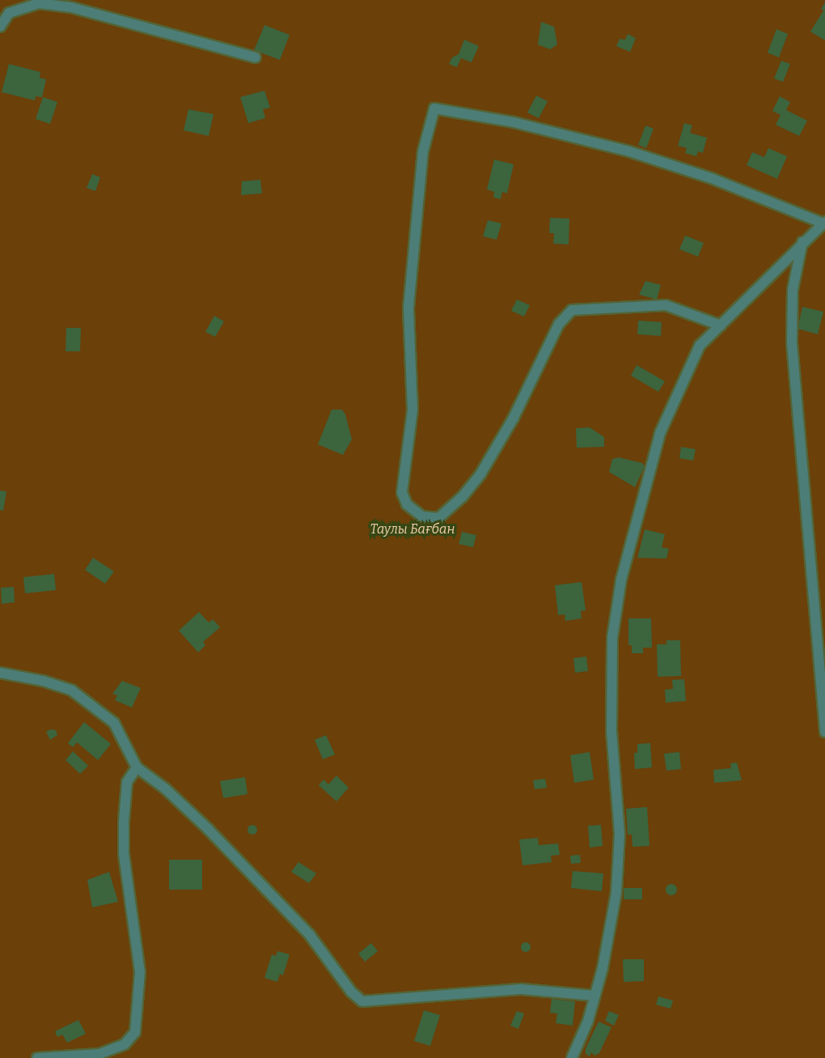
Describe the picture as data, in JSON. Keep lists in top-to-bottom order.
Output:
{
  "parks": ["Таулы Бағбан"]
}
